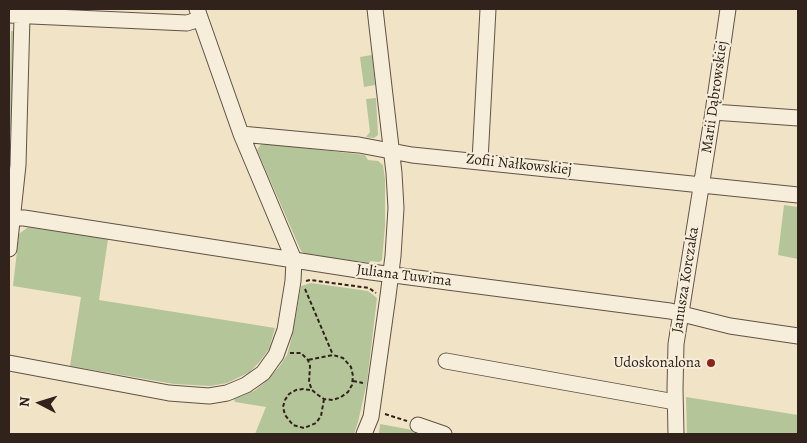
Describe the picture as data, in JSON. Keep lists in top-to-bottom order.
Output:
{
  "streets": {
    "street": [
      "Marii Dąbrowskiej",
      "Zofii Nałkowskiej",
      "Juliana Tuwima",
      "Janusza Korczaka"
    ]
  },
  "crossings": [
    ["Marii Dąbrowskiej", "Zofii Nałkowskiej"],
    ["Marii Dąbrowskiej", "Janusza Korczaka"],
    ["Zofii Nałkowskiej", "Janusza Korczaka"],
    ["Juliana Tuwima", "Janusza Korczaka"]
  ],
  "places": ["Udoskonalona"],
  "north": "left"
}
